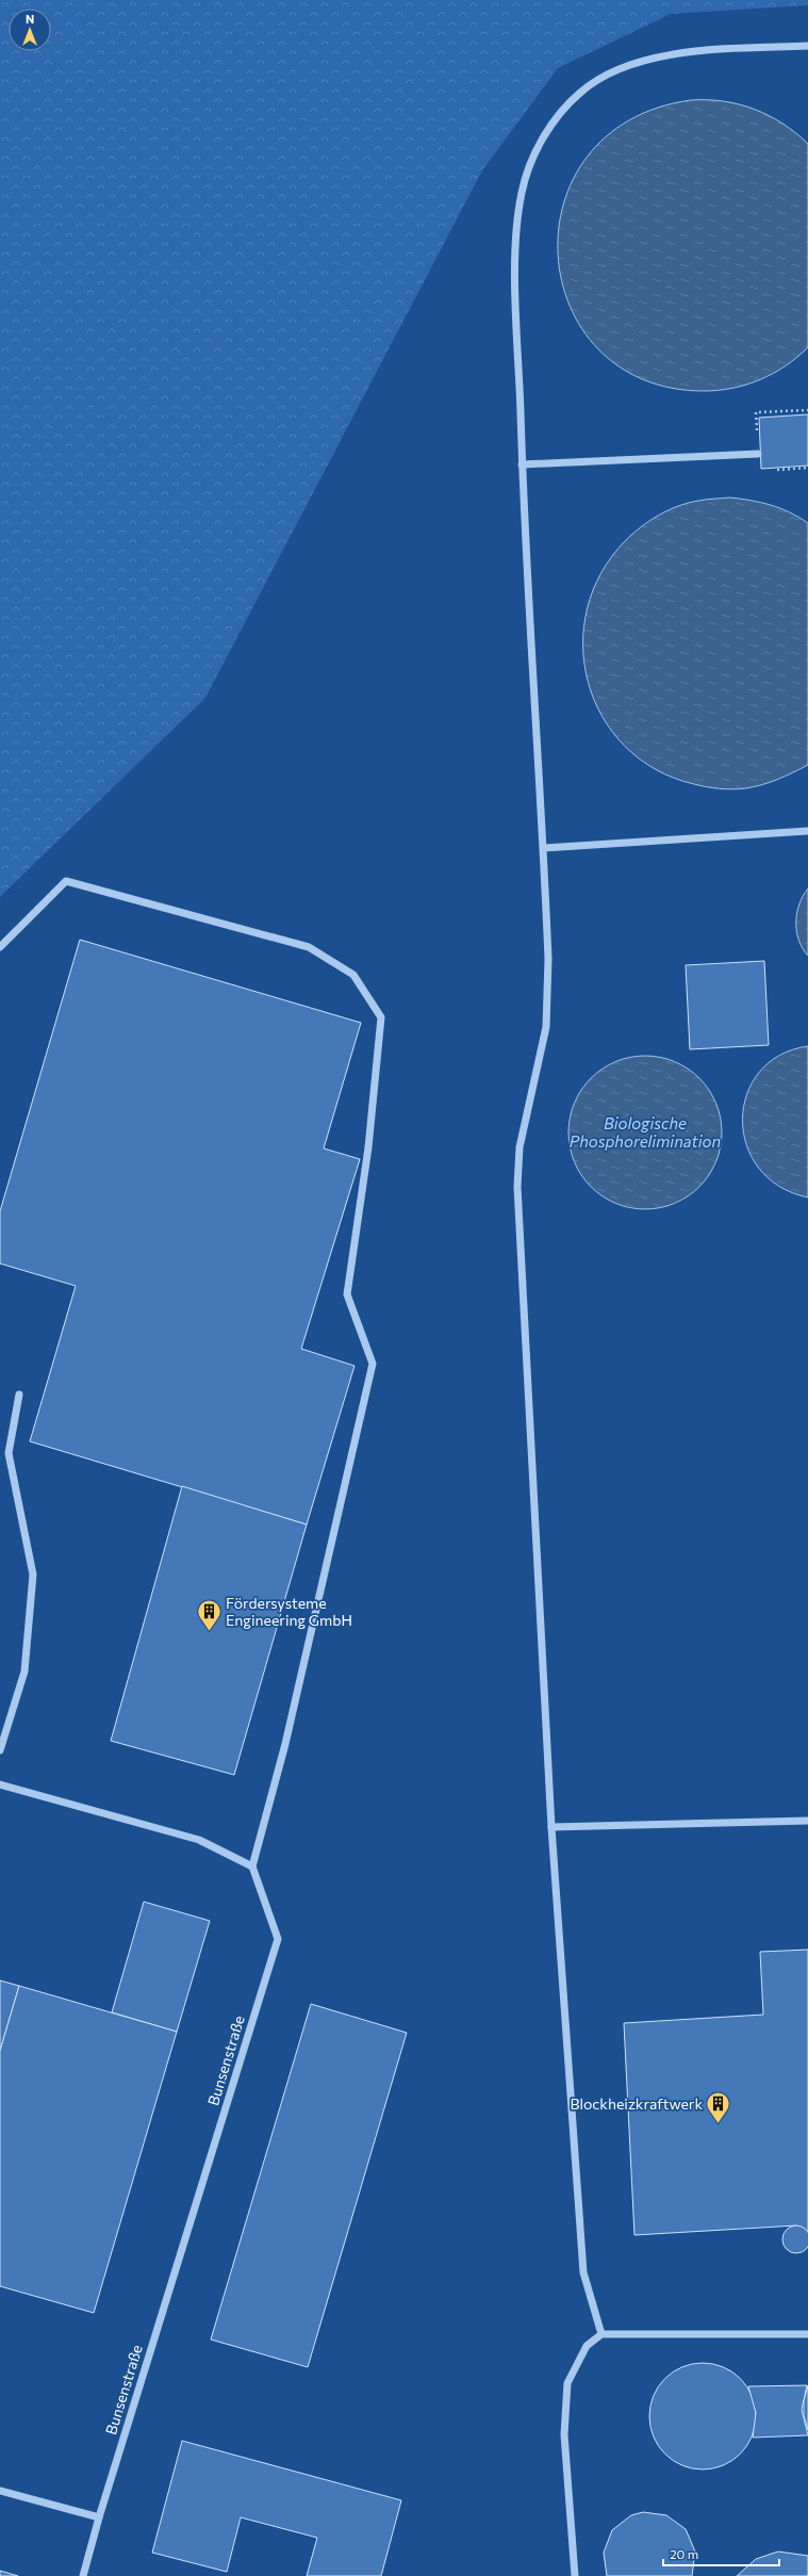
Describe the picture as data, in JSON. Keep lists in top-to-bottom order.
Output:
{
  "streets": {
    "street": ["Bunsenstraße"]
  },
  "water": ["Biologische Phosphorelimination"],
  "places": {
    "building": ["Fördersysteme Engineering GmbH", "Blockheizkraftwerk"]
  },
  "scale_bar": "20 m",
  "north": "top"
}
